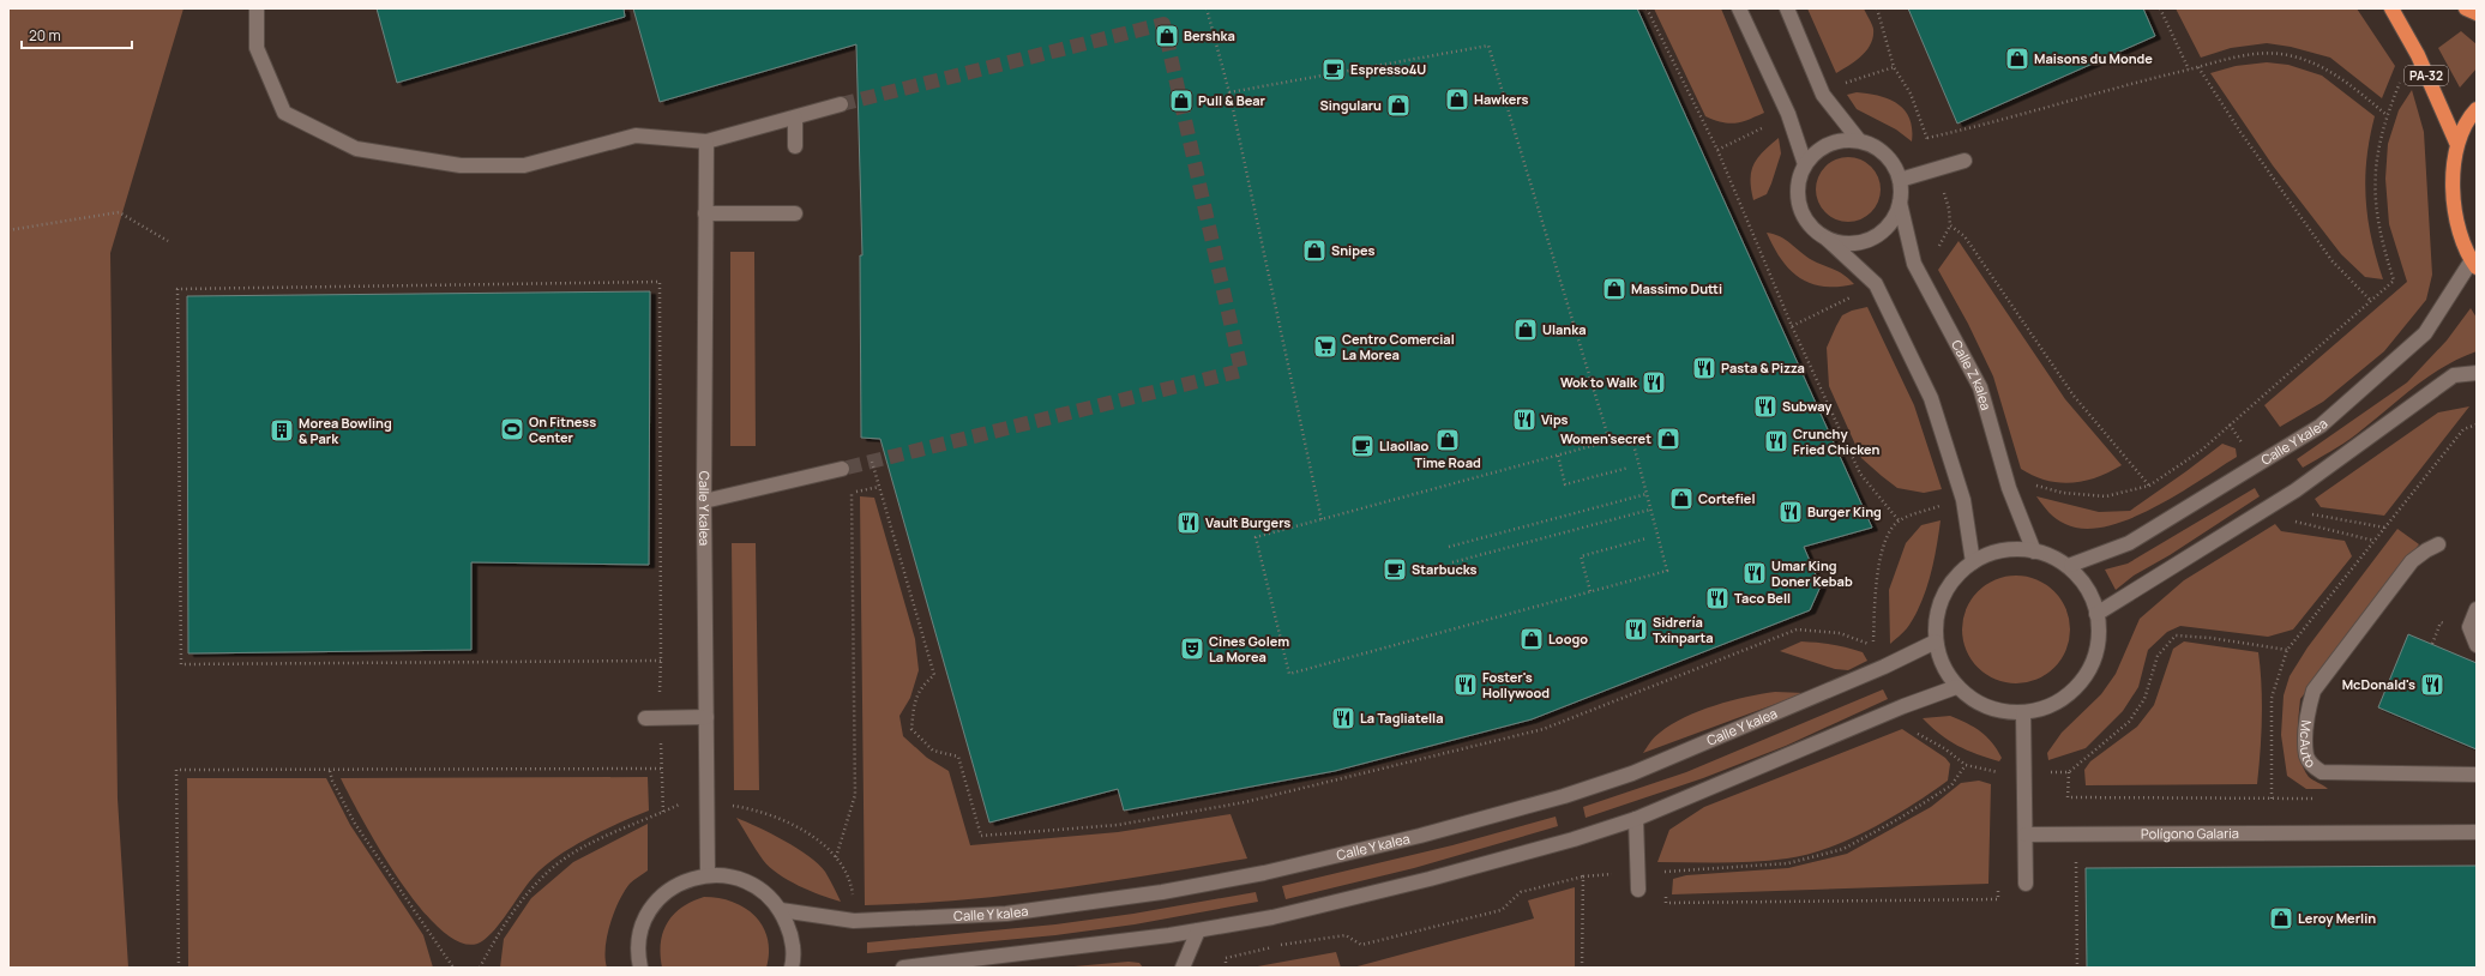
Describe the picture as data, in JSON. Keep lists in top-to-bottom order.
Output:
{
  "streets": {
    "highway": ["PA-32"],
    "street": [
      "Calle Z kalea",
      "Calle Y kalea",
      "McAuto",
      "Polígono Galaria"
    ]
  },
  "crossings": [
    ["Calle Z kalea", "Calle Y kalea"]
  ],
  "places": {
    "shop": [
      "Bershka",
      "Maisons du Monde",
      "Hawkers",
      "Pull & Bear",
      "Singularu",
      "Snipes",
      "Massimo Dutti",
      "Ulanka",
      "Women'secret",
      "Time Road",
      "Cortefiel",
      "Loogo",
      "Leroy Merlin"
    ],
    "cafe": ["Espresso4U", "Llaollao", "Starbucks"],
    "supermarket": ["Centro Comercial La Morea"],
    "restaurant": [
      "Pasta & Pizza",
      "Wok to Walk",
      "Subway",
      "Vips",
      "Crunchy Fried Chicken",
      "Burger King",
      "Vault Burgers",
      "Umar King Doner Kebab",
      "Taco Bell",
      "Sidrería Txinparta",
      "Foster's Hollywood",
      "McDonald's",
      "La Tagliatella"
    ],
    "sports": ["On Fitness Center"],
    "building": ["Morea Bowling & Park"],
    "theatre": ["Cines Golem La Morea"]
  },
  "scale_bar": "20 m"
}
